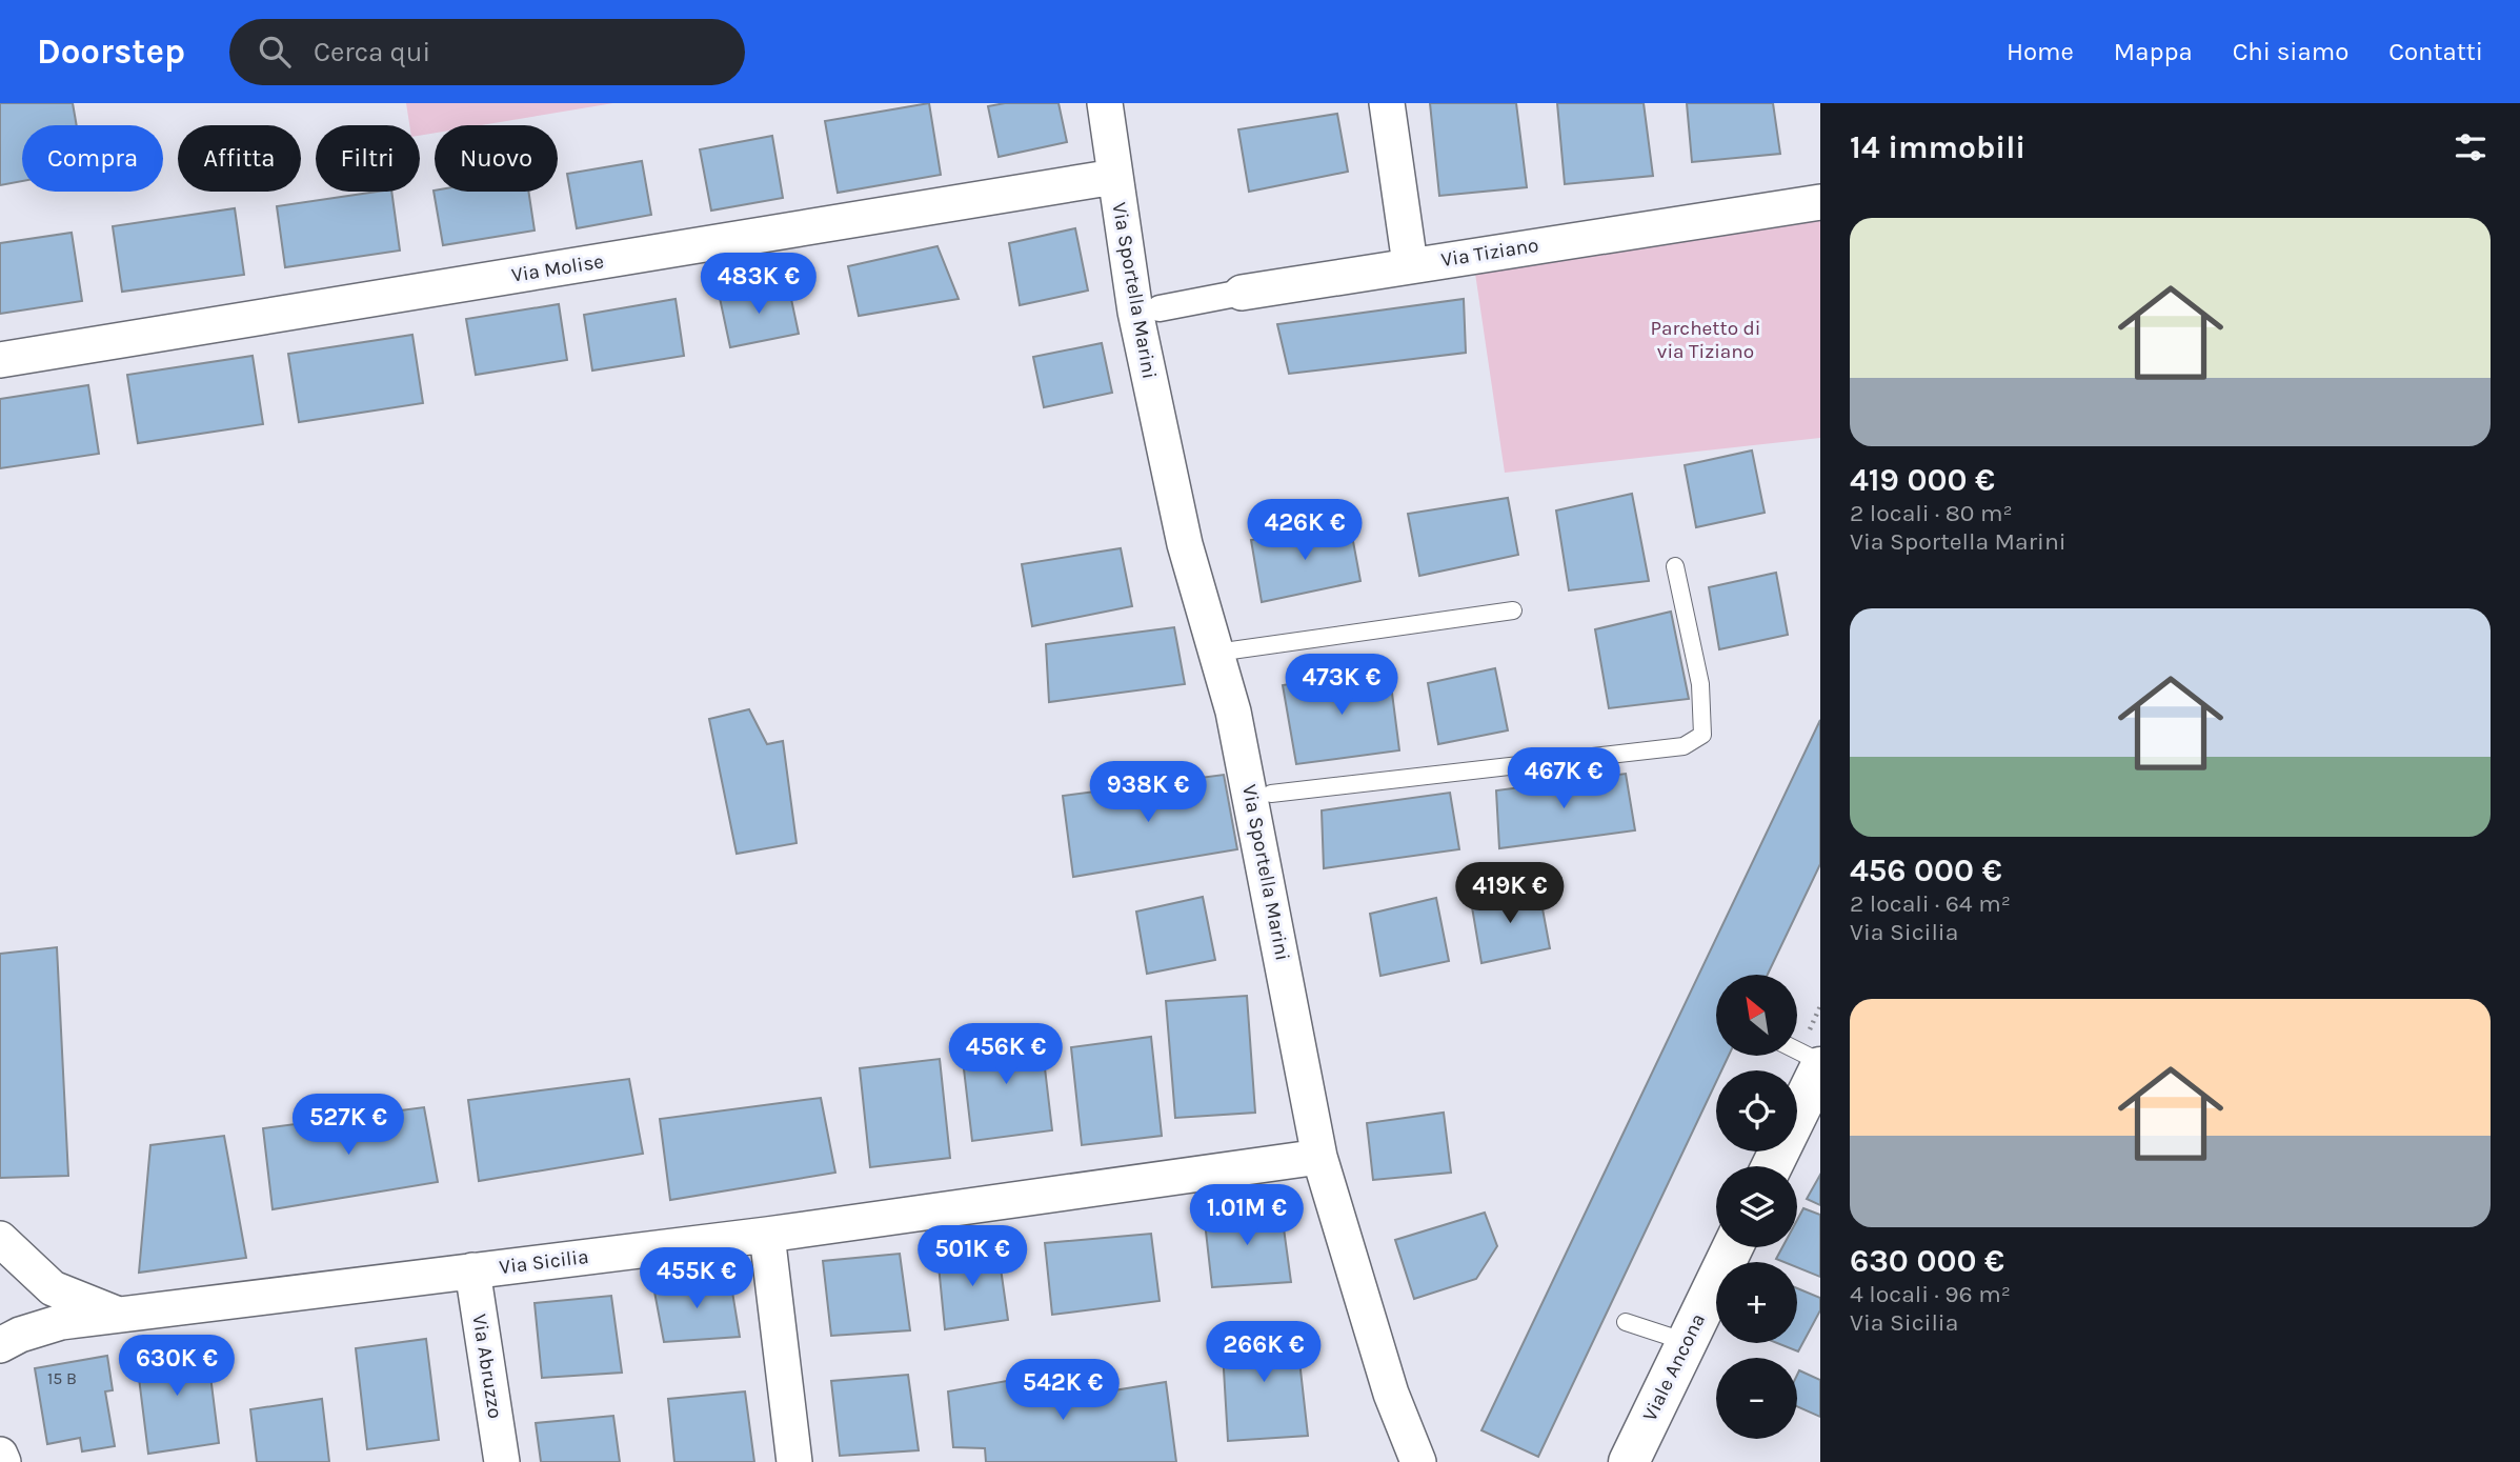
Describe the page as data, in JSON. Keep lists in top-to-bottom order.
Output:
{
  "streets": {
    "main road": ["Viale Ancona"],
    "street": [
      "Via Tiziano",
      "Via Molise",
      "Via Sportella Marini",
      "Via Sicilia",
      "Via Abruzzo"
    ]
  },
  "crossings": [
    ["Via Molise", "Via Sportella Marini"],
    ["Via Sportella Marini", "Via Sicilia"],
    ["Via Sicilia", "Via Abruzzo"]
  ],
  "parks": ["Parchetto di via Tiziano"],
  "house_numbers": ["15 B"],
  "north": "top left",
  "page": {
    "header": "Doorstep",
    "search": "Cerca qui",
    "nav": [
      "Home",
      "Mappa",
      "Chi siamo",
      "Contatti"
    ],
    "heading": "14 immobili",
    "chip": [
      "Compra",
      "Affitta",
      "Filtri",
      "Nuovo"
    ],
    "list": [
      {
        "name": "419 000 €",
        "note": "2 locali · 80 m² · Via Sportella Marini"
      },
      {
        "name": "456 000 €",
        "note": "2 locali · 64 m² · Via Sicilia"
      },
      {
        "name": "630 000 €",
        "note": "4 locali · 96 m² · Via Sicilia"
      }
    ],
    "price": [
      "483K €",
      "426K €",
      "473K €",
      "467K €",
      "938K €",
      "419K €",
      "456K €",
      "527K €",
      "1.01M €",
      "501K €",
      "455K €",
      "266K €",
      "630K €",
      "542K €"
    ],
    "map_buttons": ["+", "−"]
  }
}
